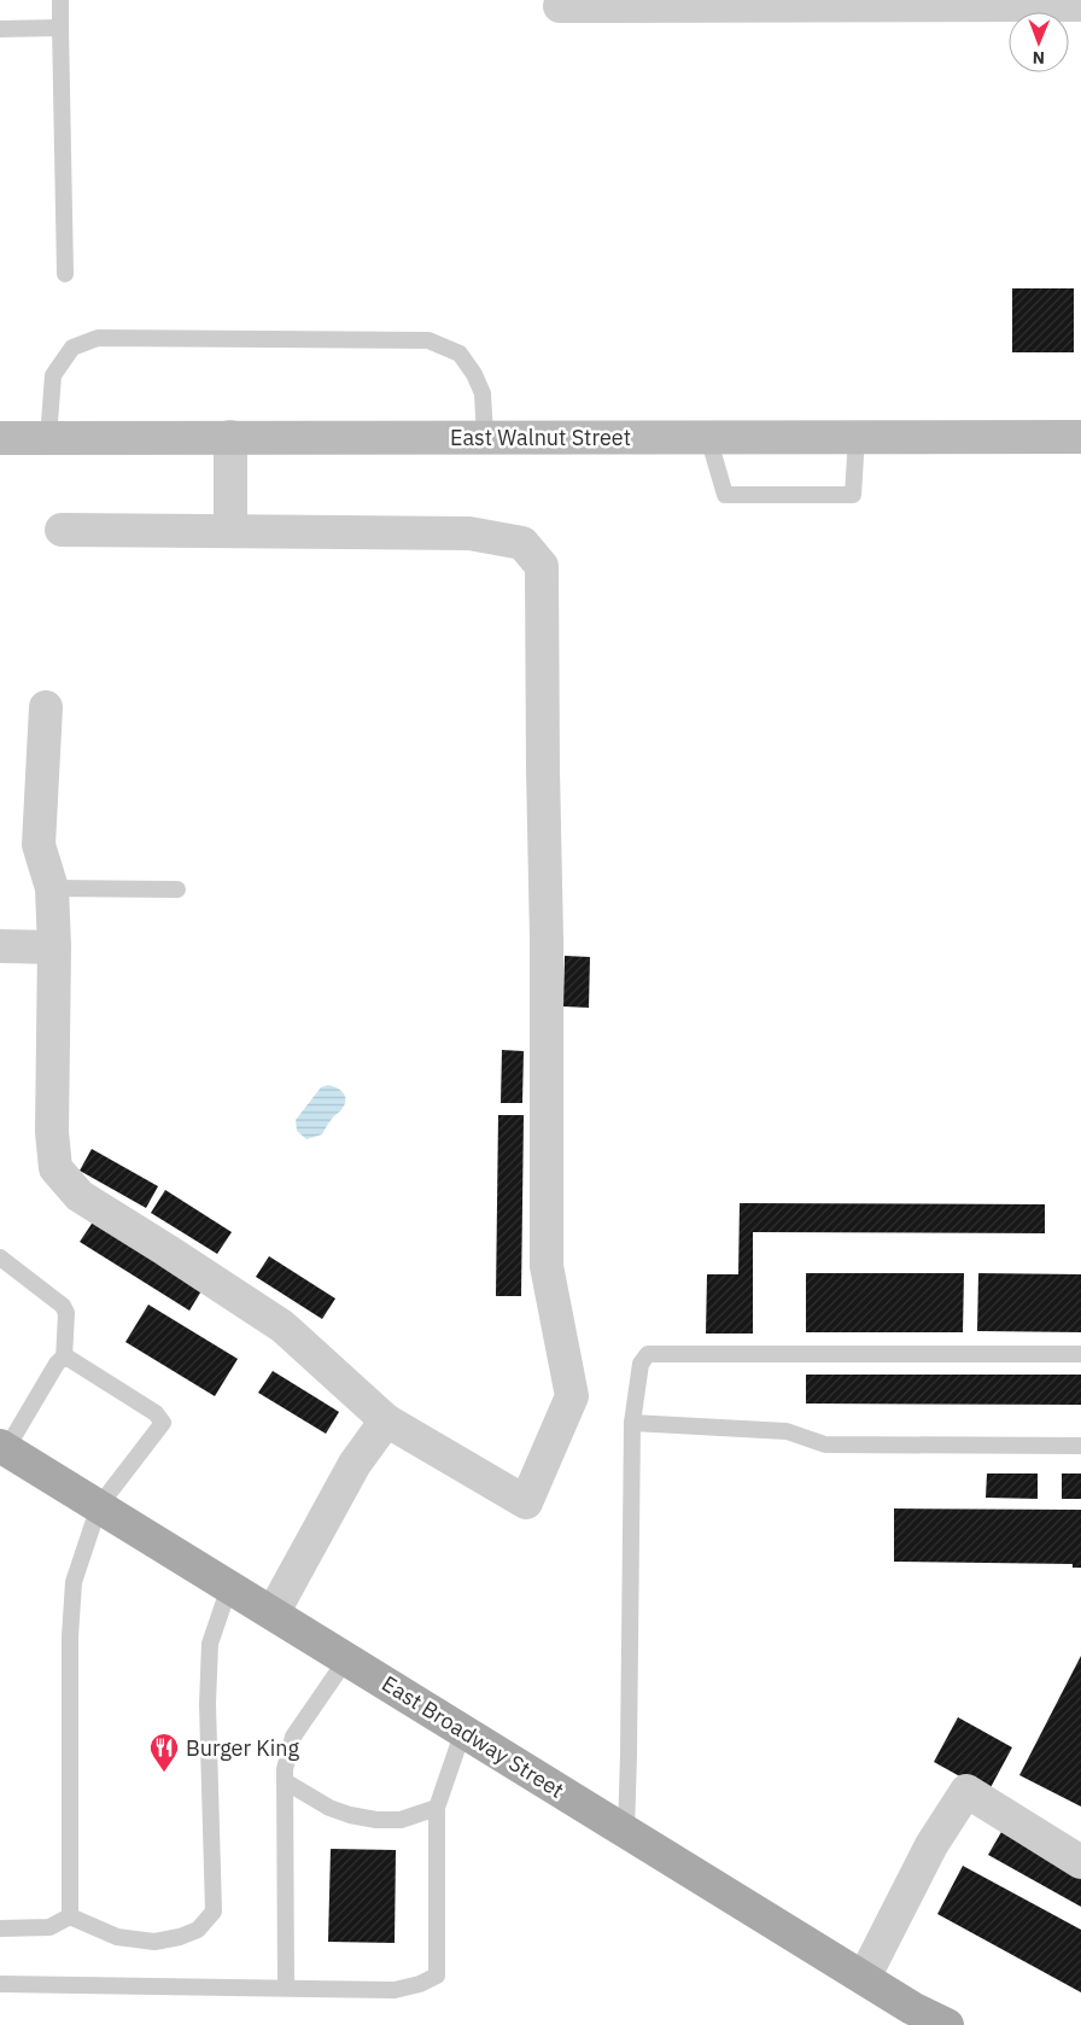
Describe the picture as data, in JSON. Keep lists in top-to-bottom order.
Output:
{
  "streets": {
    "main road": ["East Broadway Street"],
    "street": ["East Walnut Street"]
  },
  "places": {
    "restaurant": ["Burger King"]
  },
  "north": "bottom"
}
